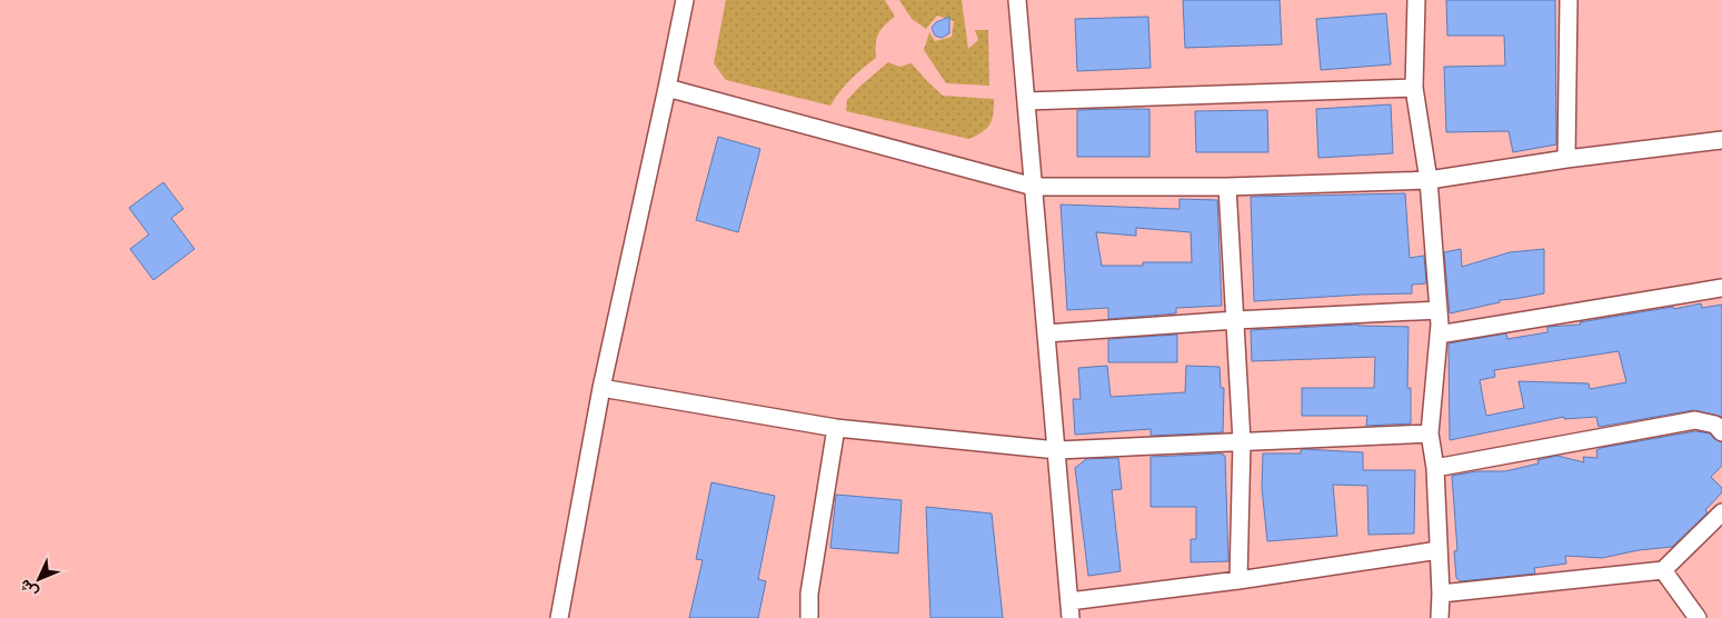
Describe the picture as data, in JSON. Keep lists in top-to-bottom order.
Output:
{
  "north": "bottom left"
}
